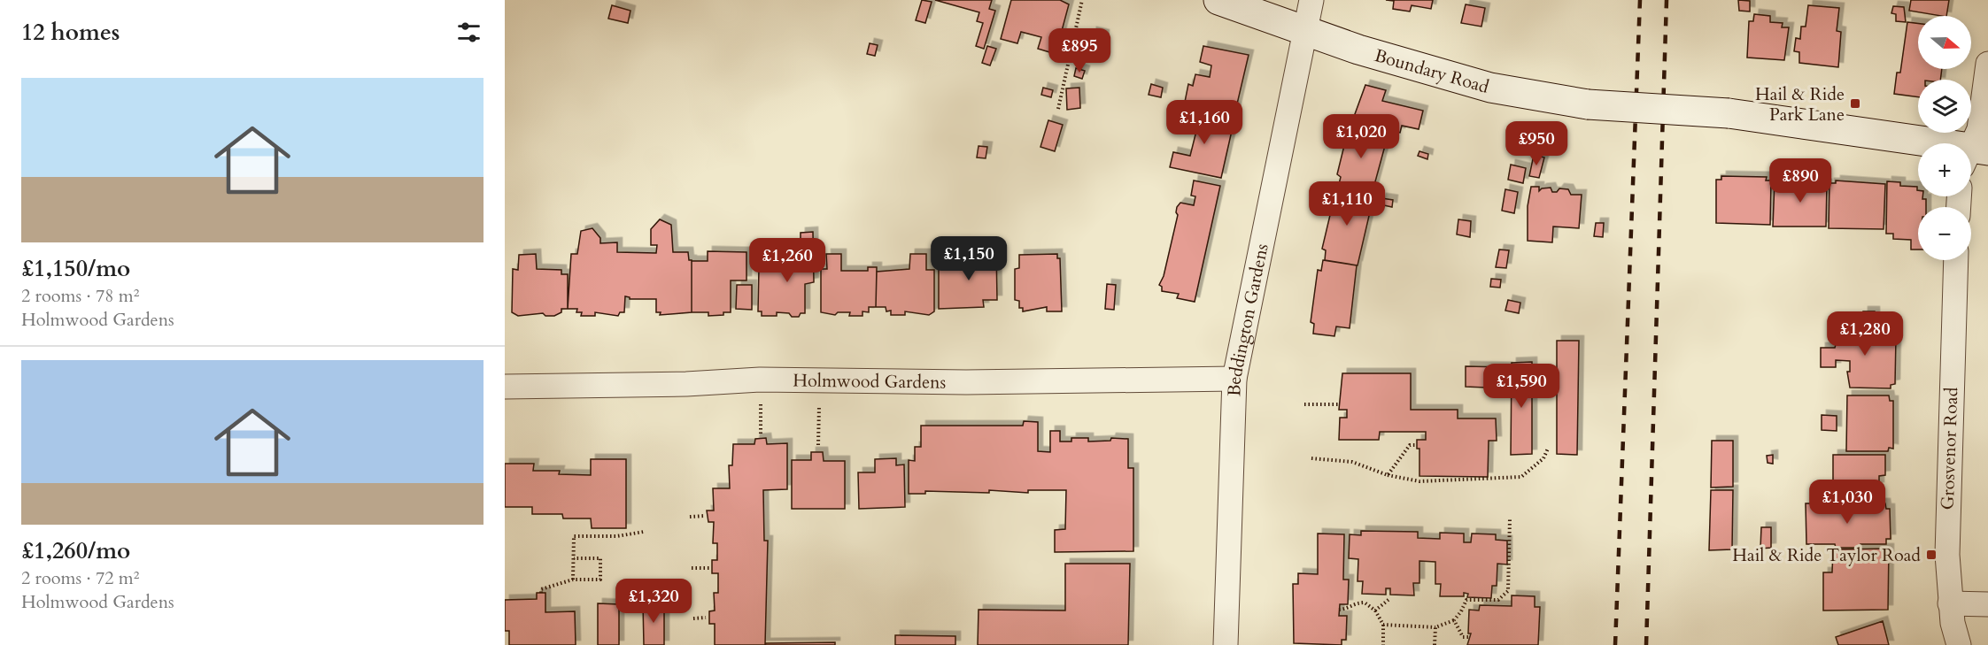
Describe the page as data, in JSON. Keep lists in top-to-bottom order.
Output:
{
  "streets": {
    "main road": ["Boundary Road"],
    "street": ["Beddington Gardens", "Holmwood Gardens", "Grosvenor Road"]
  },
  "crossings": [
    ["Boundary Road", "Beddington Gardens"],
    ["Beddington Gardens", "Holmwood Gardens"]
  ],
  "places": {
    "transit": ["Hail & Ride Park Lane", "Hail & Ride Taylor Road"]
  },
  "north": "right",
  "page": {
    "heading": "12 homes",
    "map_buttons": ["+", "−"],
    "price": [
      "£895",
      "£1,160",
      "£1,020",
      "£950",
      "£890",
      "£1,110",
      "£1,150",
      "£1,260",
      "£1,280",
      "£1,590",
      "£1,030",
      "£1,320"
    ],
    "list": [
      {
        "name": "£1,150/mo",
        "note": "2 rooms · 78 m² · Holmwood Gardens"
      },
      {
        "name": "£1,260/mo",
        "note": "2 rooms · 72 m² · Holmwood Gardens"
      }
    ]
  }
}
